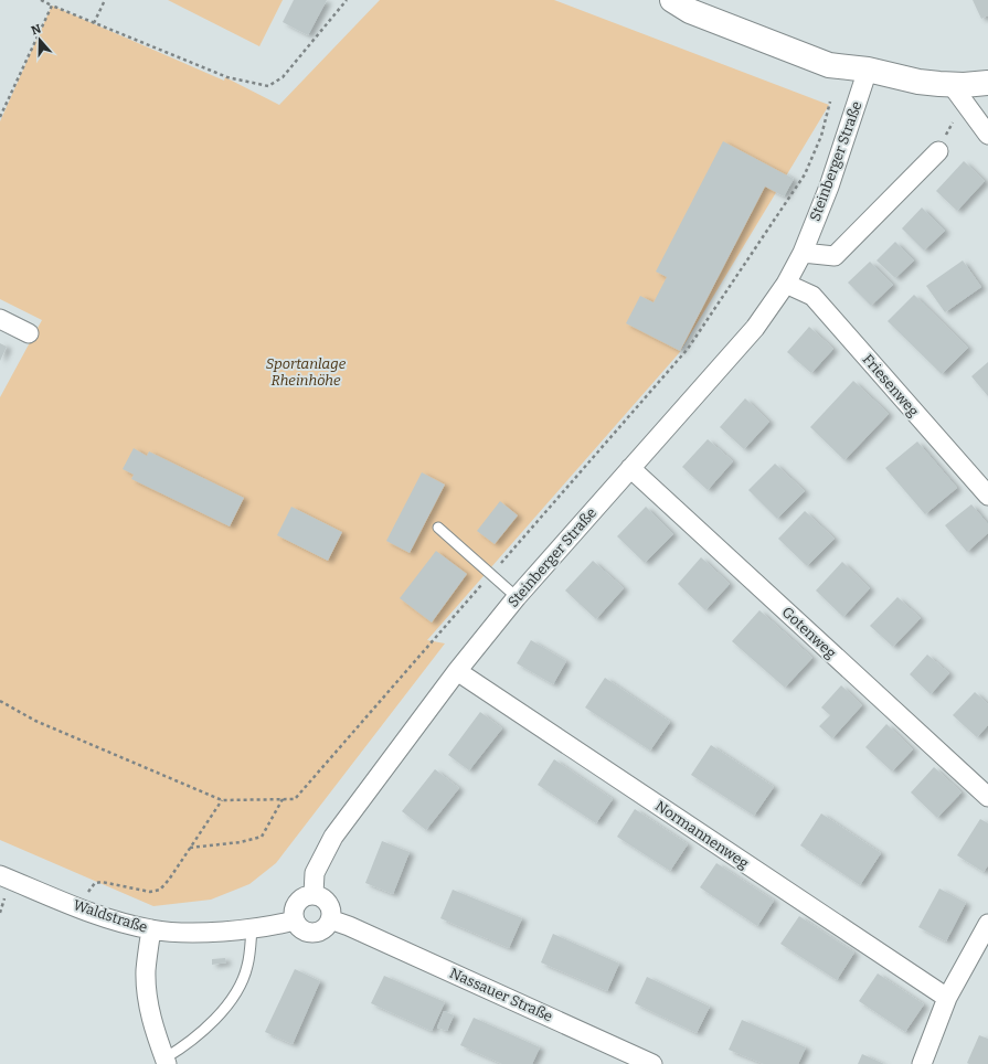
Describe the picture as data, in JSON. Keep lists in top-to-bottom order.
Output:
{
  "streets": {
    "street": [
      "Steinberger Straße",
      "Friesenweg",
      "Gotenweg",
      "Normannenweg",
      "Waldstraße",
      "Nassauer Straße"
    ]
  },
  "crossings": [
    ["Steinberger Straße", "Friesenweg"],
    ["Steinberger Straße", "Gotenweg"],
    ["Steinberger Straße", "Normannenweg"],
    ["Steinberger Straße", "Nassauer Straße"]
  ],
  "parks": ["Sportanlage Rheinhöhe"],
  "north": "top"
}
